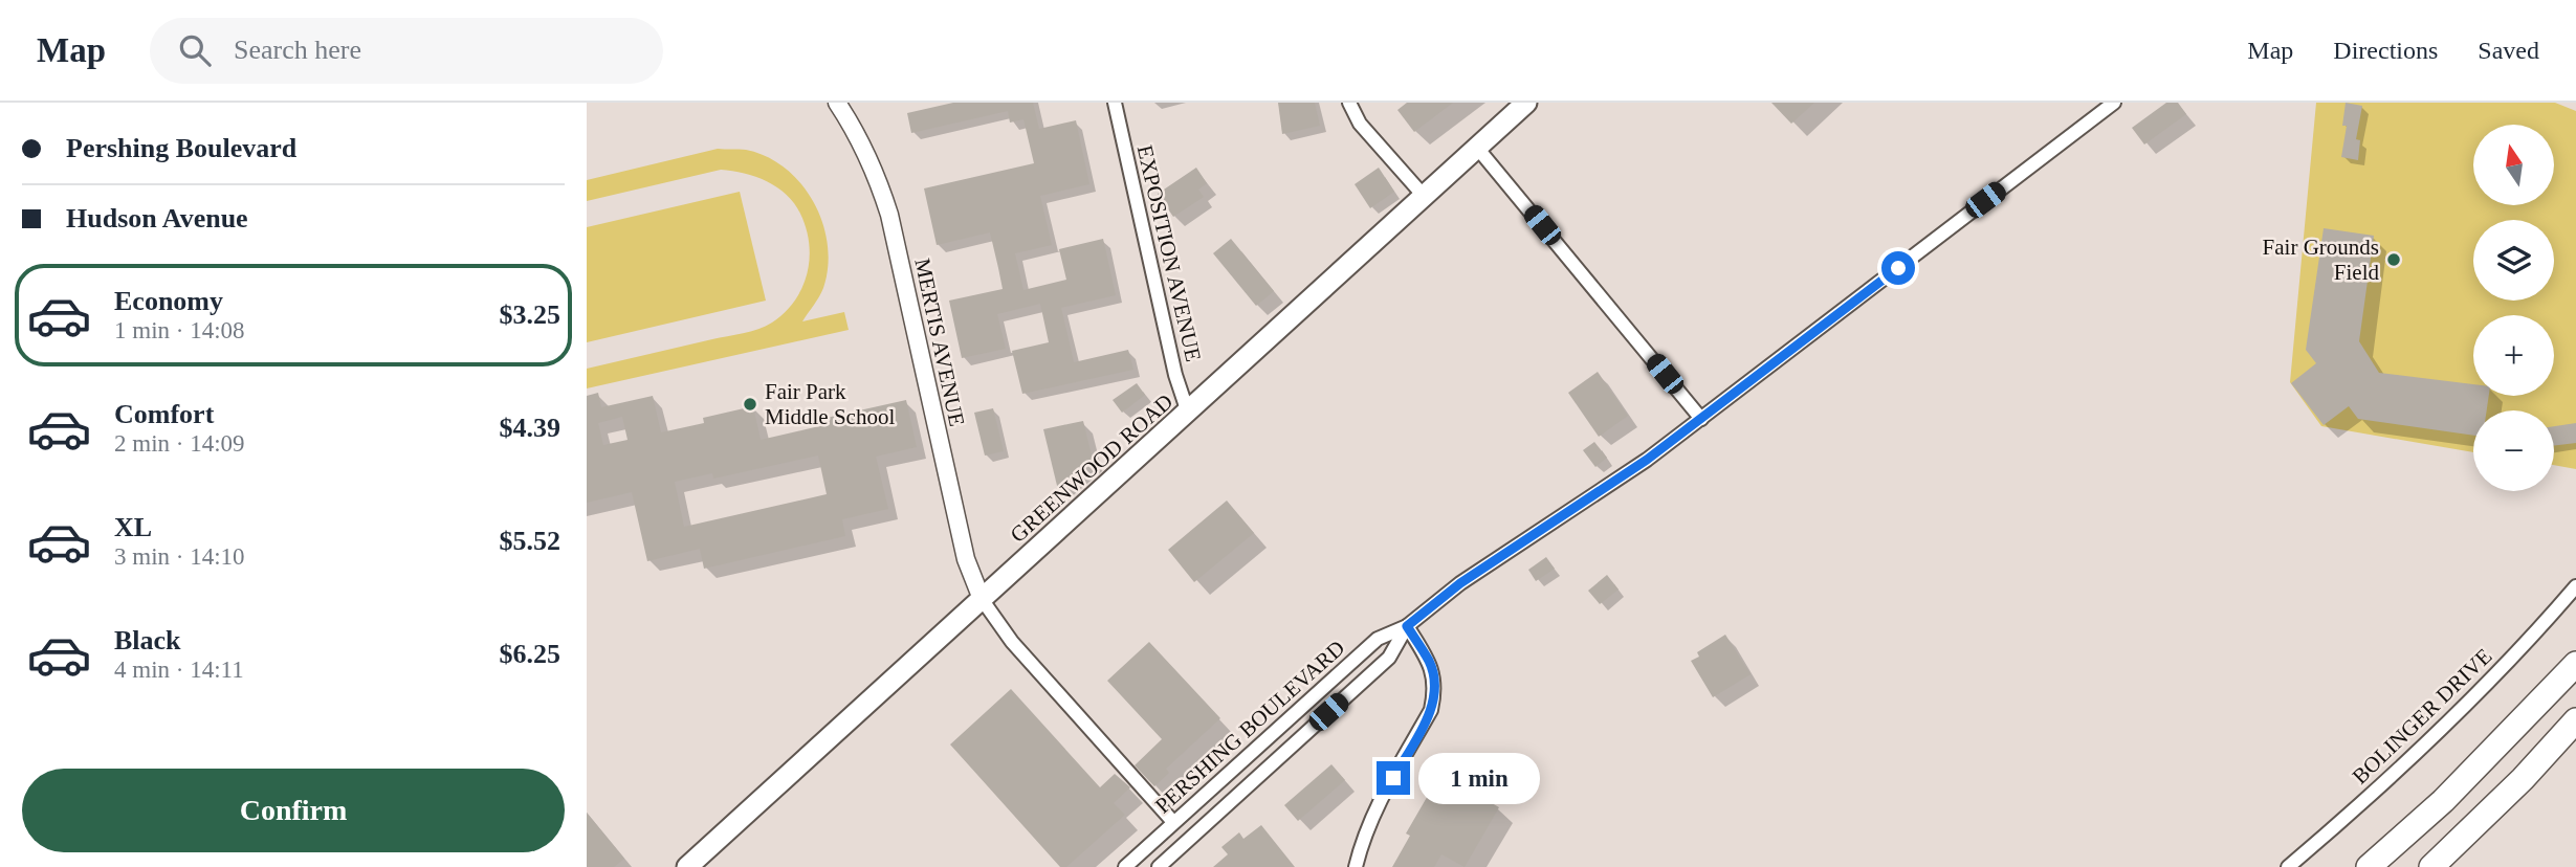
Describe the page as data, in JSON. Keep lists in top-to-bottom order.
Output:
{
  "streets": {
    "main road": ["GREENWOOD ROAD"],
    "street": [
      "EXPOSITION AVENUE",
      "MERTIS AVENUE",
      "BOLINGER DRIVE",
      "PERSHING BOULEVARD"
    ]
  },
  "crossings": [
    ["EXPOSITION AVENUE", "GREENWOOD ROAD"],
    ["MERTIS AVENUE", "GREENWOOD ROAD"]
  ],
  "places": ["Fair Grounds Field", "Fair Park Middle School"],
  "north": "top",
  "page": {
    "header": "Map",
    "search": "Search here",
    "nav": ["Map", "Directions", "Saved"],
    "banner": ["Pershing Boulevard", "Hudson Avenue"],
    "map_buttons": ["+", "−"],
    "list": [
      {
        "name": "Economy",
        "note": "1 min · 14:08",
        "value": "$3.25"
      },
      {
        "name": "Comfort",
        "note": "2 min · 14:09",
        "value": "$4.39"
      },
      {
        "name": "XL",
        "note": "3 min · 14:10",
        "value": "$5.52"
      },
      {
        "name": "Black",
        "note": "4 min · 14:11",
        "value": "$6.25"
      }
    ],
    "bubble": "1 min",
    "buttons": "Confirm"
  }
}
